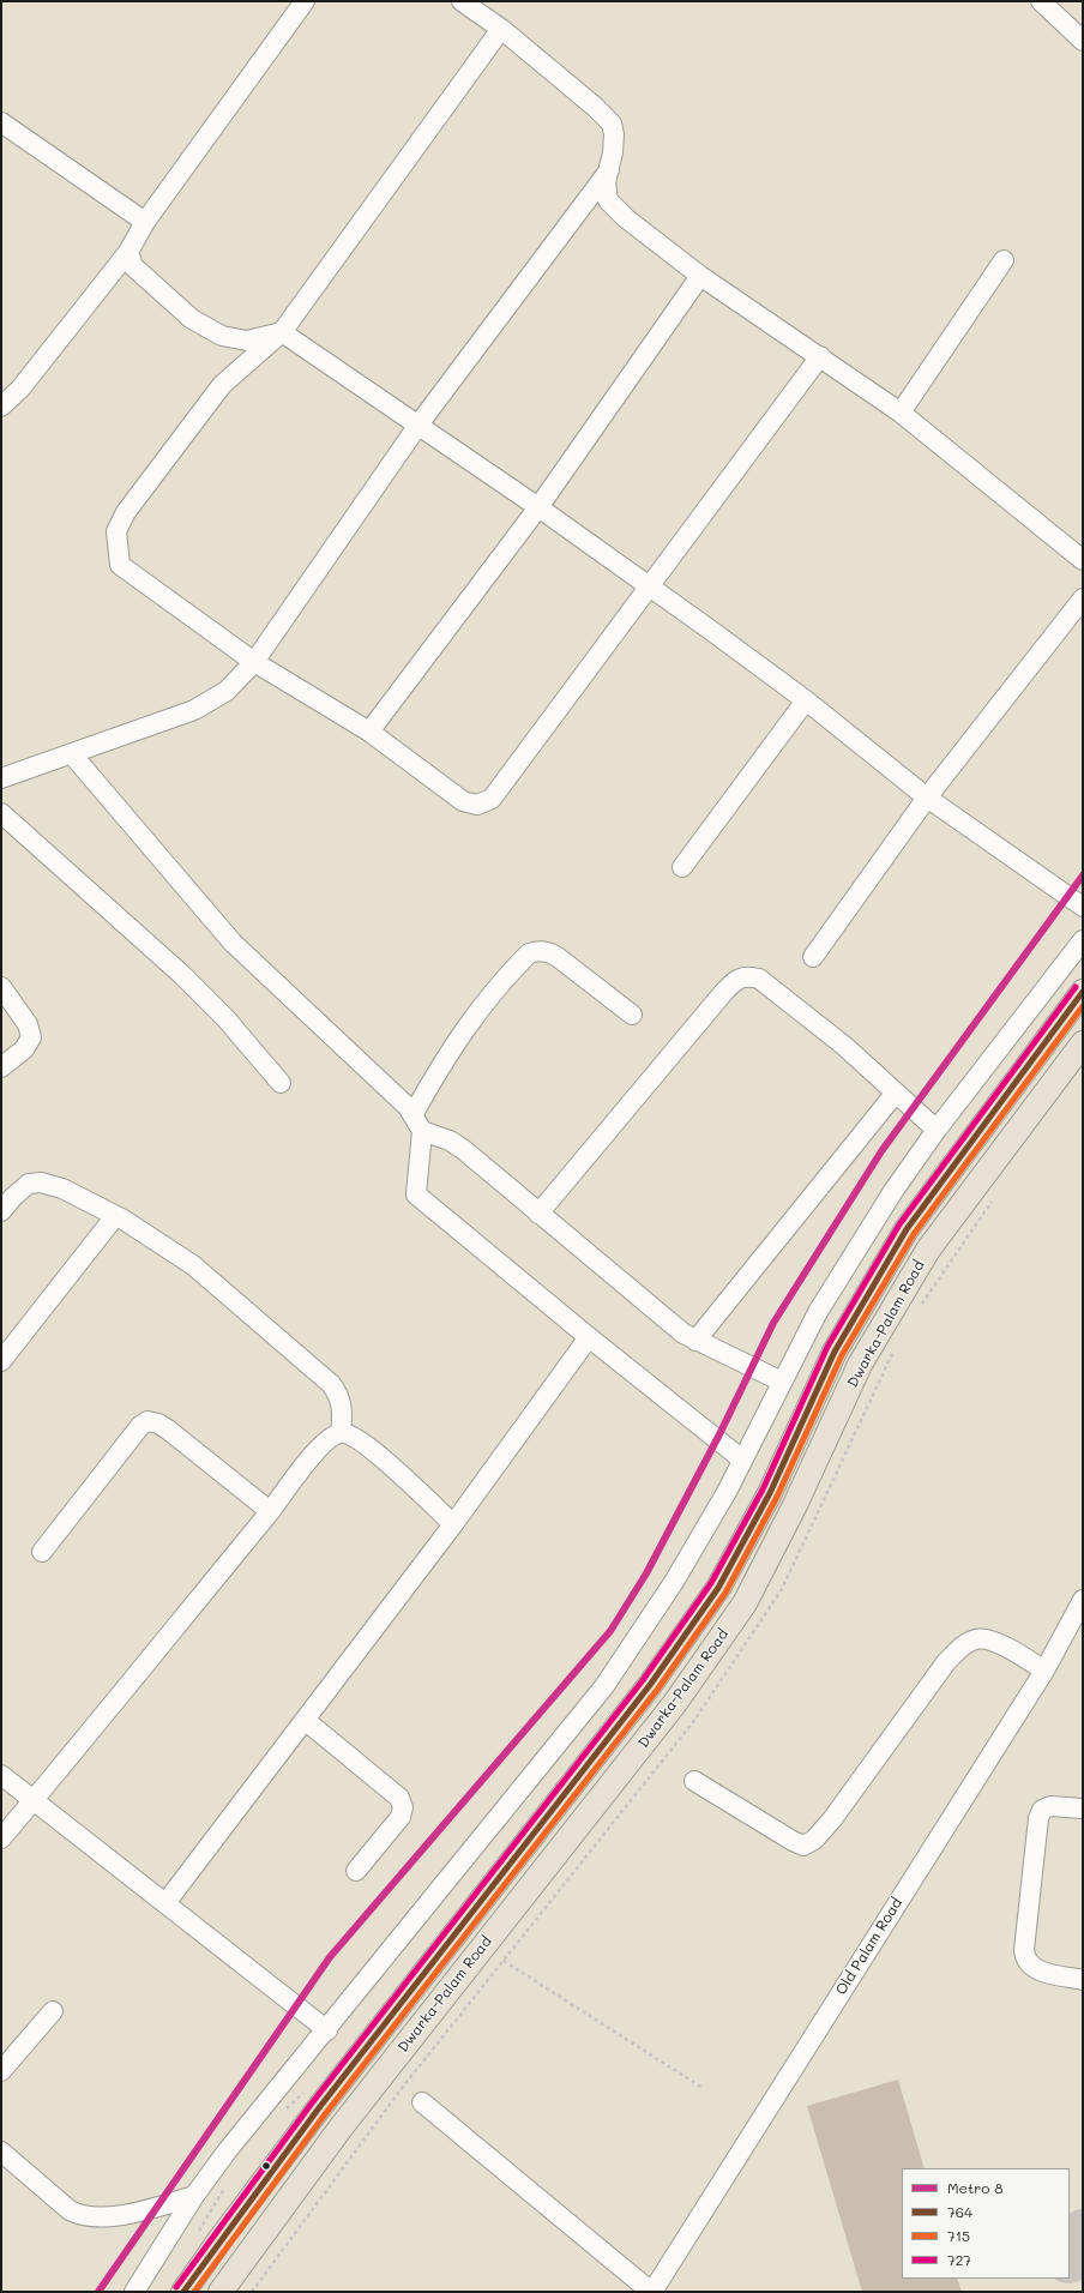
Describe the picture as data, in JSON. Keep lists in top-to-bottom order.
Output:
{
  "streets": {
    "main road": ["Dwarka-Palam Road"],
    "street": ["Old Palam Road"]
  },
  "lines": [
    "metro line 8",
    "transit line 727",
    "transit line 764",
    "transit line 715"
  ],
  "legend": [
    "Metro 8",
    "764",
    "715",
    "727"
  ]
}
